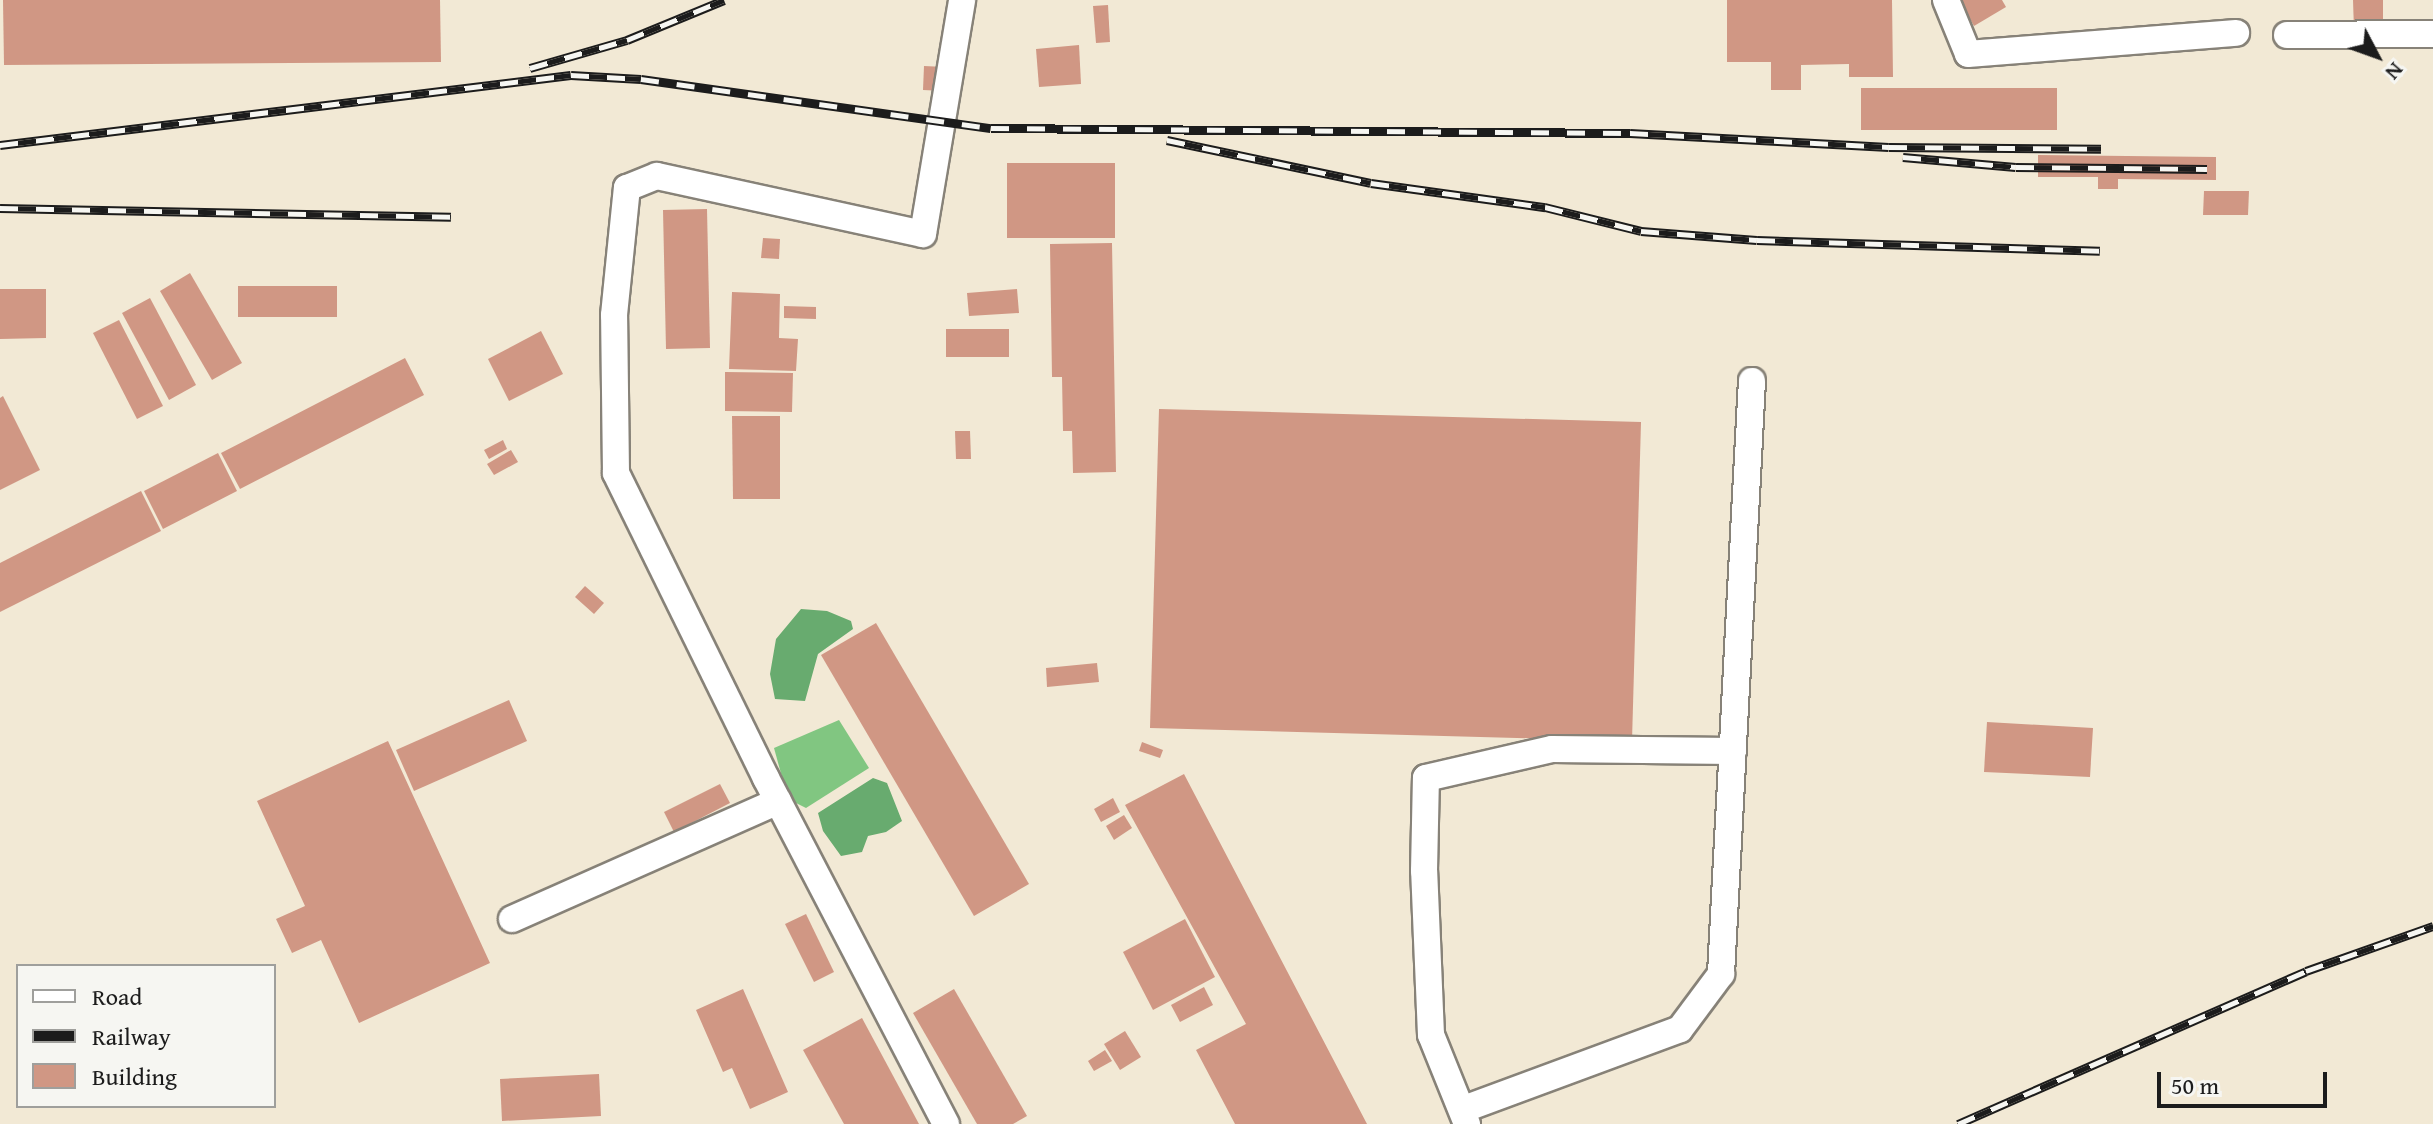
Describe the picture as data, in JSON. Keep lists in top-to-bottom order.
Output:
{
  "legend": ["Road", "Railway", "Building"],
  "scale_bar": "50 m",
  "north": "bottom right"
}
